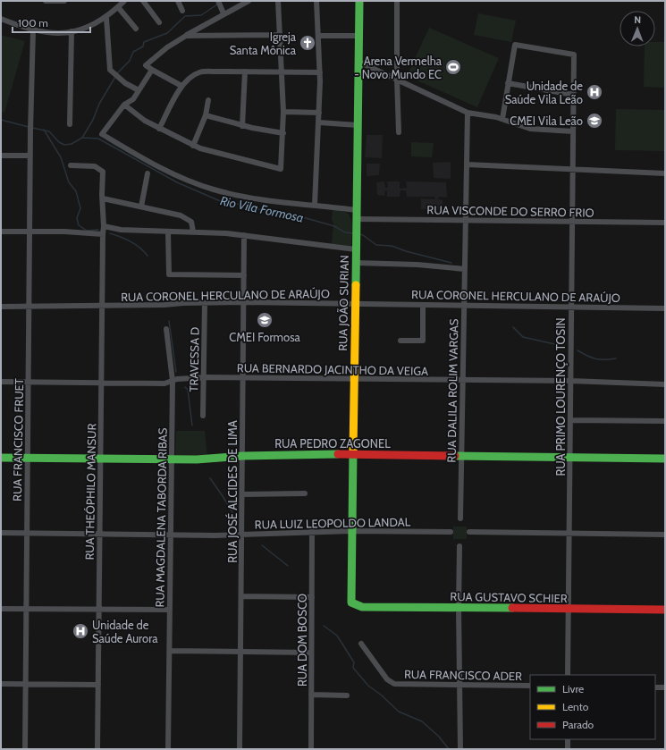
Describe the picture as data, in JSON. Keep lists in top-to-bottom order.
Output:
{
  "streets": {
    "street": [
      "RUA VISCONDE DO SERRO FRIO",
      "RUA CORONEL HERCULANO DE ARAÚJO",
      "RUA JOÃO SURIAN",
      "TRAVESSA D",
      "RUA BERNARDO JACINTHO DA VEIGA",
      "RUA DALILA ROLIM VARGAS",
      "RUA PRIMO LOURENÇO TOSIN",
      "RUA FRANCISCO FRUET",
      "RUA PEDRO ZAGONEL",
      "RUA THEÓPHILO MANSUR",
      "RUA JOSÉ ALCIDES DE LIMA",
      "RUA MAGDALENA TABORDA RIBAS",
      "RUA LUIZ LEOPOLDO LANDAL",
      "RUA GUSTAVO SCHIER",
      "RUA DOM BOSCO",
      "RUA FRANCISCO ADER"
    ]
  },
  "crossings": [
    ["RUA VISCONDE DO SERRO FRIO", "RUA JOÃO SURIAN"],
    ["RUA VISCONDE DO SERRO FRIO", "RUA DALILA ROLIM VARGAS"],
    ["RUA VISCONDE DO SERRO FRIO", "RUA PRIMO LOURENÇO TOSIN"],
    ["RUA CORONEL HERCULANO DE ARAÚJO", "RUA JOÃO SURIAN"],
    ["RUA CORONEL HERCULANO DE ARAÚJO", "TRAVESSA D"],
    ["RUA CORONEL HERCULANO DE ARAÚJO", "RUA DALILA ROLIM VARGAS"],
    ["RUA CORONEL HERCULANO DE ARAÚJO", "RUA PRIMO LOURENÇO TOSIN"],
    ["RUA CORONEL HERCULANO DE ARAÚJO", "RUA FRANCISCO FRUET"],
    ["RUA CORONEL HERCULANO DE ARAÚJO", "RUA THEÓPHILO MANSUR"],
    ["RUA CORONEL HERCULANO DE ARAÚJO", "RUA JOSÉ ALCIDES DE LIMA"],
    ["RUA JOÃO SURIAN", "RUA BERNARDO JACINTHO DA VEIGA"],
    ["RUA JOÃO SURIAN", "RUA PEDRO ZAGONEL"],
    ["RUA JOÃO SURIAN", "RUA LUIZ LEOPOLDO LANDAL"],
    ["RUA JOÃO SURIAN", "RUA GUSTAVO SCHIER"],
    ["TRAVESSA D", "RUA BERNARDO JACINTHO DA VEIGA"],
    ["RUA BERNARDO JACINTHO DA VEIGA", "RUA DALILA ROLIM VARGAS"],
    ["RUA BERNARDO JACINTHO DA VEIGA", "RUA PRIMO LOURENÇO TOSIN"],
    ["RUA BERNARDO JACINTHO DA VEIGA", "RUA FRANCISCO FRUET"],
    ["RUA BERNARDO JACINTHO DA VEIGA", "RUA THEÓPHILO MANSUR"],
    ["RUA BERNARDO JACINTHO DA VEIGA", "RUA JOSÉ ALCIDES DE LIMA"],
    ["RUA BERNARDO JACINTHO DA VEIGA", "RUA MAGDALENA TABORDA RIBAS"],
    ["RUA DALILA ROLIM VARGAS", "RUA PEDRO ZAGONEL"],
    ["RUA PRIMO LOURENÇO TOSIN", "RUA PEDRO ZAGONEL"],
    ["RUA PRIMO LOURENÇO TOSIN", "RUA GUSTAVO SCHIER"],
    ["RUA FRANCISCO FRUET", "RUA PEDRO ZAGONEL"],
    ["RUA FRANCISCO FRUET", "RUA LUIZ LEOPOLDO LANDAL"],
    ["RUA PEDRO ZAGONEL", "RUA THEÓPHILO MANSUR"],
    ["RUA PEDRO ZAGONEL", "RUA JOSÉ ALCIDES DE LIMA"],
    ["RUA PEDRO ZAGONEL", "RUA MAGDALENA TABORDA RIBAS"],
    ["RUA THEÓPHILO MANSUR", "RUA LUIZ LEOPOLDO LANDAL"],
    ["RUA JOSÉ ALCIDES DE LIMA", "RUA LUIZ LEOPOLDO LANDAL"],
    ["RUA MAGDALENA TABORDA RIBAS", "RUA LUIZ LEOPOLDO LANDAL"],
    ["RUA LUIZ LEOPOLDO LANDAL", "RUA DOM BOSCO"]
  ],
  "water": ["Rio Vila Formosa"],
  "places": {
    "church": ["Igreja Santa Mônica"],
    "sports": ["Arena Vermelha - Novo Mundo EC"],
    "hospital": ["Unidade de Saúde Vila Leão", "Unidade de Saúde Aurora"],
    "school or university": ["CMEI Vila Leão", "CMEI Formosa"]
  },
  "legend": ["Livre", "Lento", "Parado"],
  "scale_bar": "100 m",
  "north": "top"
}
